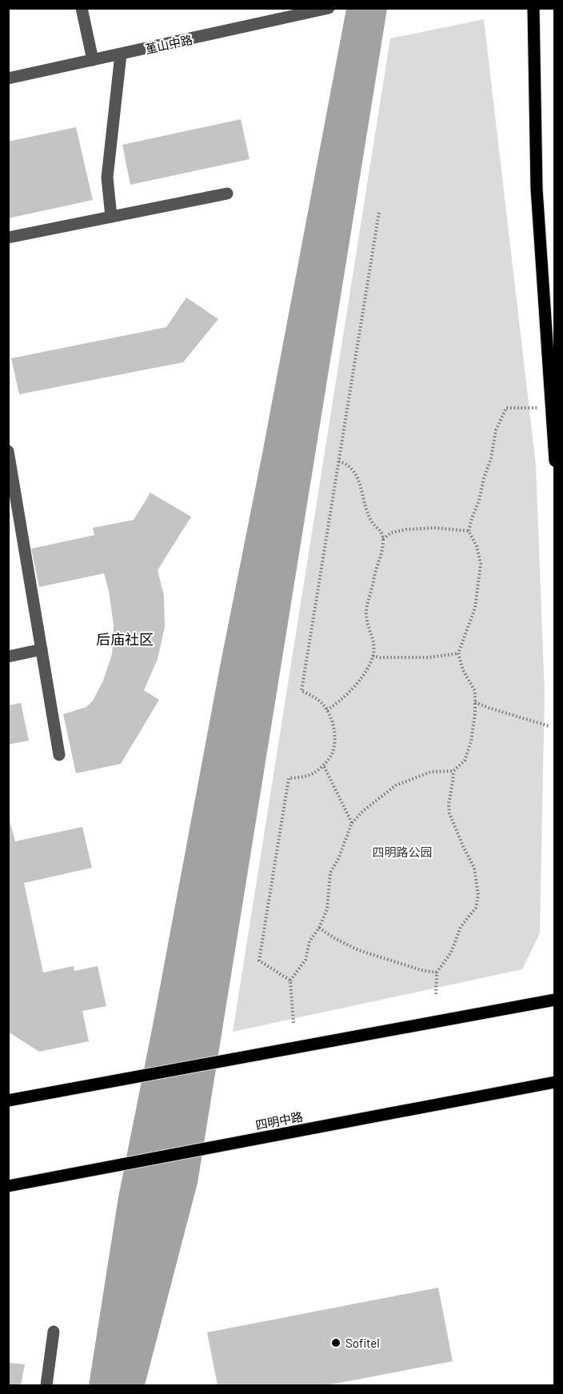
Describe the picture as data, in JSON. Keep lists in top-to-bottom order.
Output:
{
  "streets": {
    "main road": ["四明中路"],
    "street": ["堇山中路"]
  },
  "districts": ["后庙社区"],
  "parks": ["四明路公园"],
  "places": ["Sofitel"]
}
